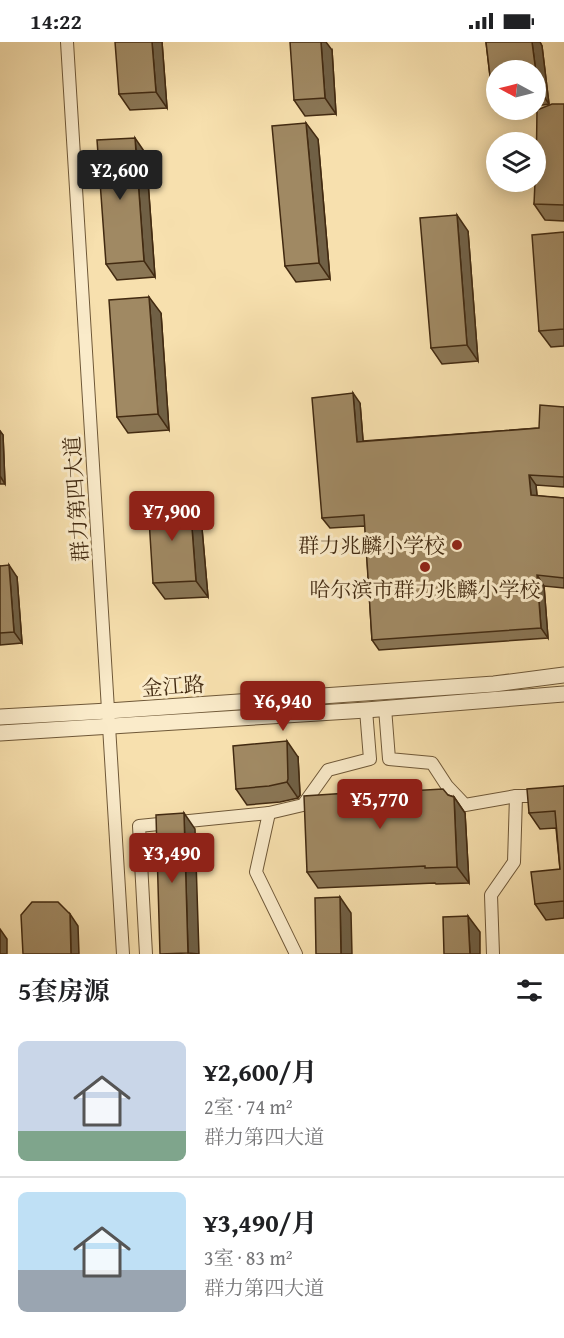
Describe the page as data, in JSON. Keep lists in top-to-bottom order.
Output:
{
  "streets": {
    "street": ["群力第四大道", "金江路"]
  },
  "crossings": [
    ["群力第四大道", "金江路"]
  ],
  "places": ["群力兆麟小学校", "哈尔滨市群力兆麟小学校"],
  "north": "left",
  "page": {
    "status": "14:22",
    "price": [
      "¥2,600",
      "¥7,900",
      "¥6,940",
      "¥5,770",
      "¥3,490"
    ],
    "heading": "5套房源",
    "list": [
      {
        "name": "¥2,600/月",
        "note": "2室 · 74 m² · 群力第四大道"
      },
      {
        "name": "¥3,490/月",
        "note": "3室 · 83 m² · 群力第四大道"
      }
    ]
  }
}
